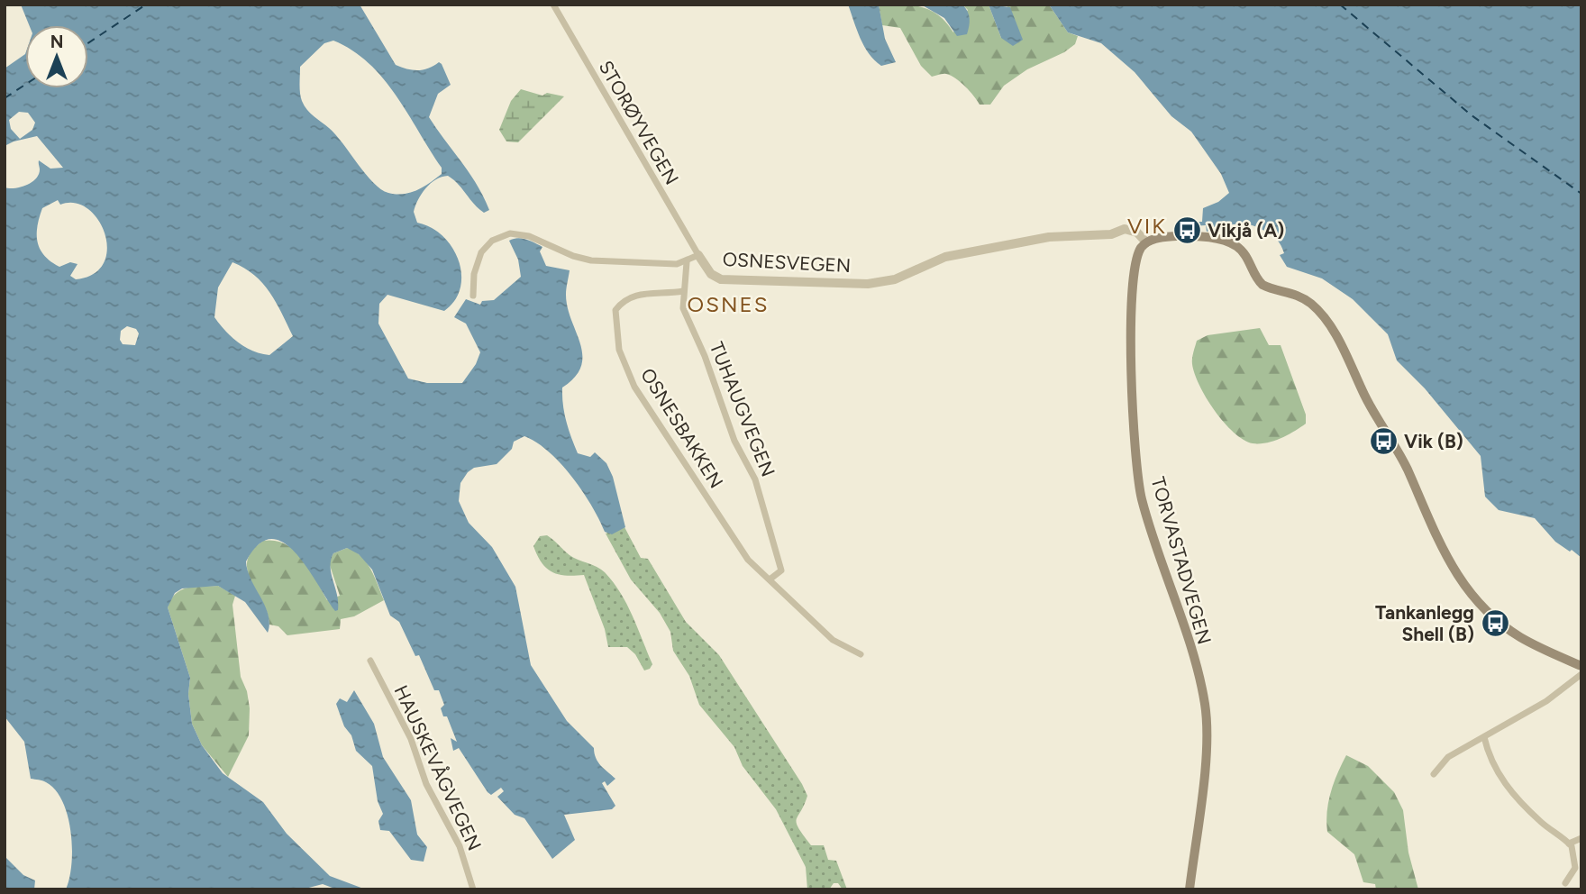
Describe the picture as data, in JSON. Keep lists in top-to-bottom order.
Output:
{
  "streets": {
    "main road": ["TORVASTADVEGEN"],
    "street": [
      "STORØYVEGEN",
      "OSNESVEGEN",
      "TUHAUGVEGEN",
      "OSNESBAKKEN",
      "HAUSKEVÅGVEGEN"
    ]
  },
  "crossings": [
    ["STORØYVEGEN", "OSNESVEGEN"],
    ["OSNESVEGEN", "TUHAUGVEGEN"],
    ["OSNESVEGEN", "TORVASTADVEGEN"],
    ["TUHAUGVEGEN", "OSNESBAKKEN"]
  ],
  "districts": ["VIK", "OSNES"],
  "places": {
    "bus stop": ["Vikjå (A)", "Vik (B)", "Tankanlegg Shell (B)"]
  },
  "north": "top"
}
